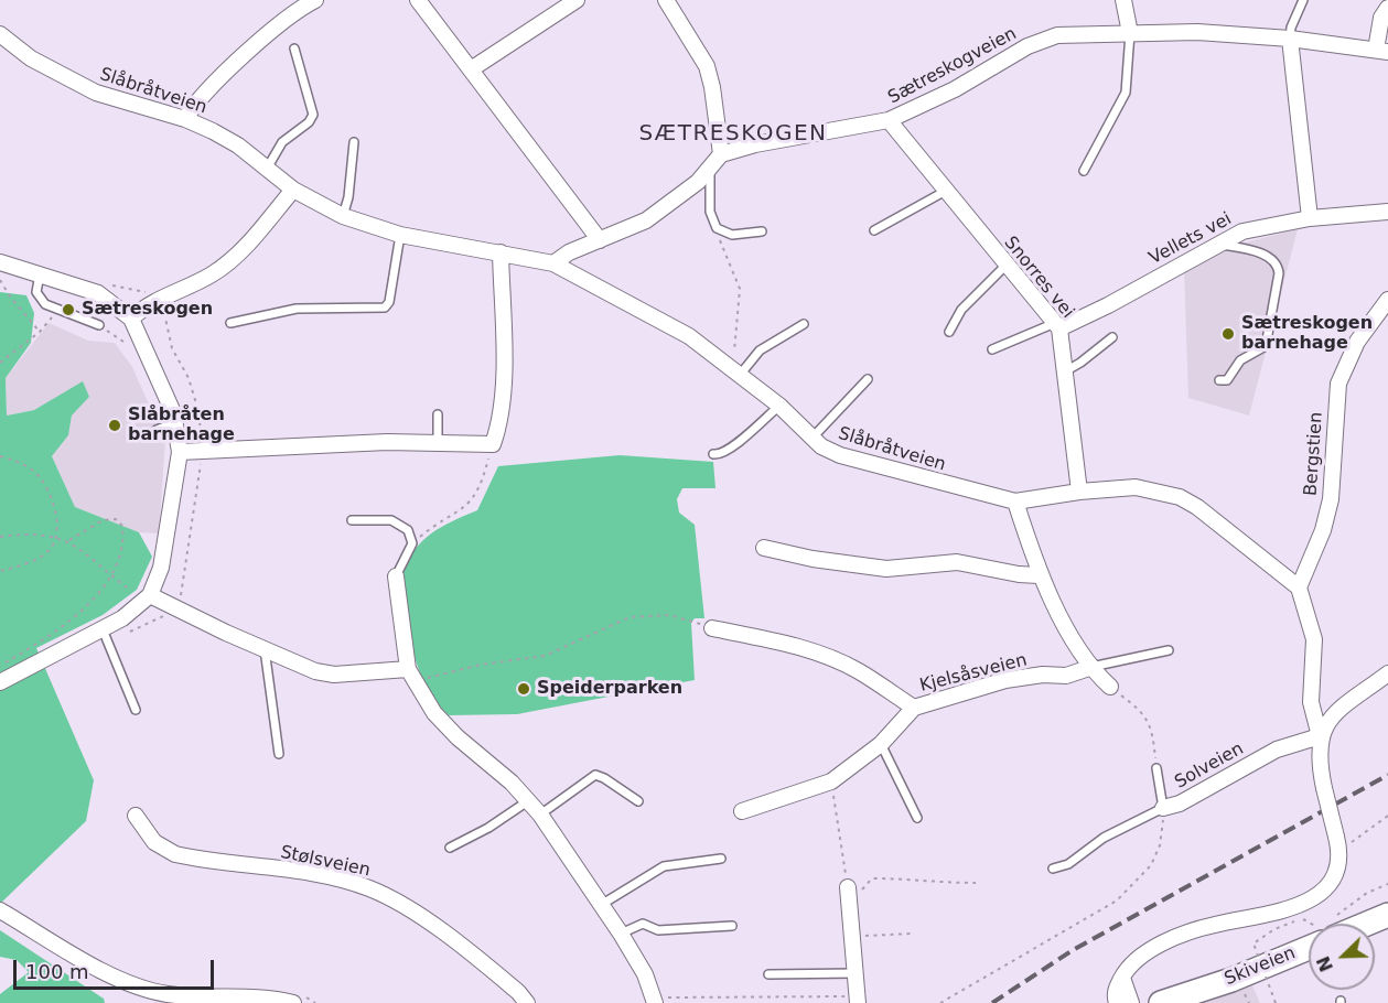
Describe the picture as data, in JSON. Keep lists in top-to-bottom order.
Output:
{
  "streets": {
    "main road": ["Skiveien"],
    "street": [
      "Sætreskogveien",
      "Slåbråtveien",
      "Vellets vei",
      "Snorres vei",
      "Bergstien",
      "Kjelsåsveien",
      "Solveien",
      "Stølsveien"
    ]
  },
  "crossings": [
    ["Sætreskogveien", "Snorres vei"],
    ["Slåbråtveien", "Snorres vei"],
    ["Slåbråtveien", "Bergstien"],
    ["Vellets vei", "Snorres vei"]
  ],
  "districts": ["SÆTRESKOGEN"],
  "places": [
    "Sætreskogen",
    "Sætreskogen barnehage",
    "Slåbråten barnehage",
    "Speiderparken"
  ],
  "scale_bar": "100 m",
  "north": "bottom left"
}
